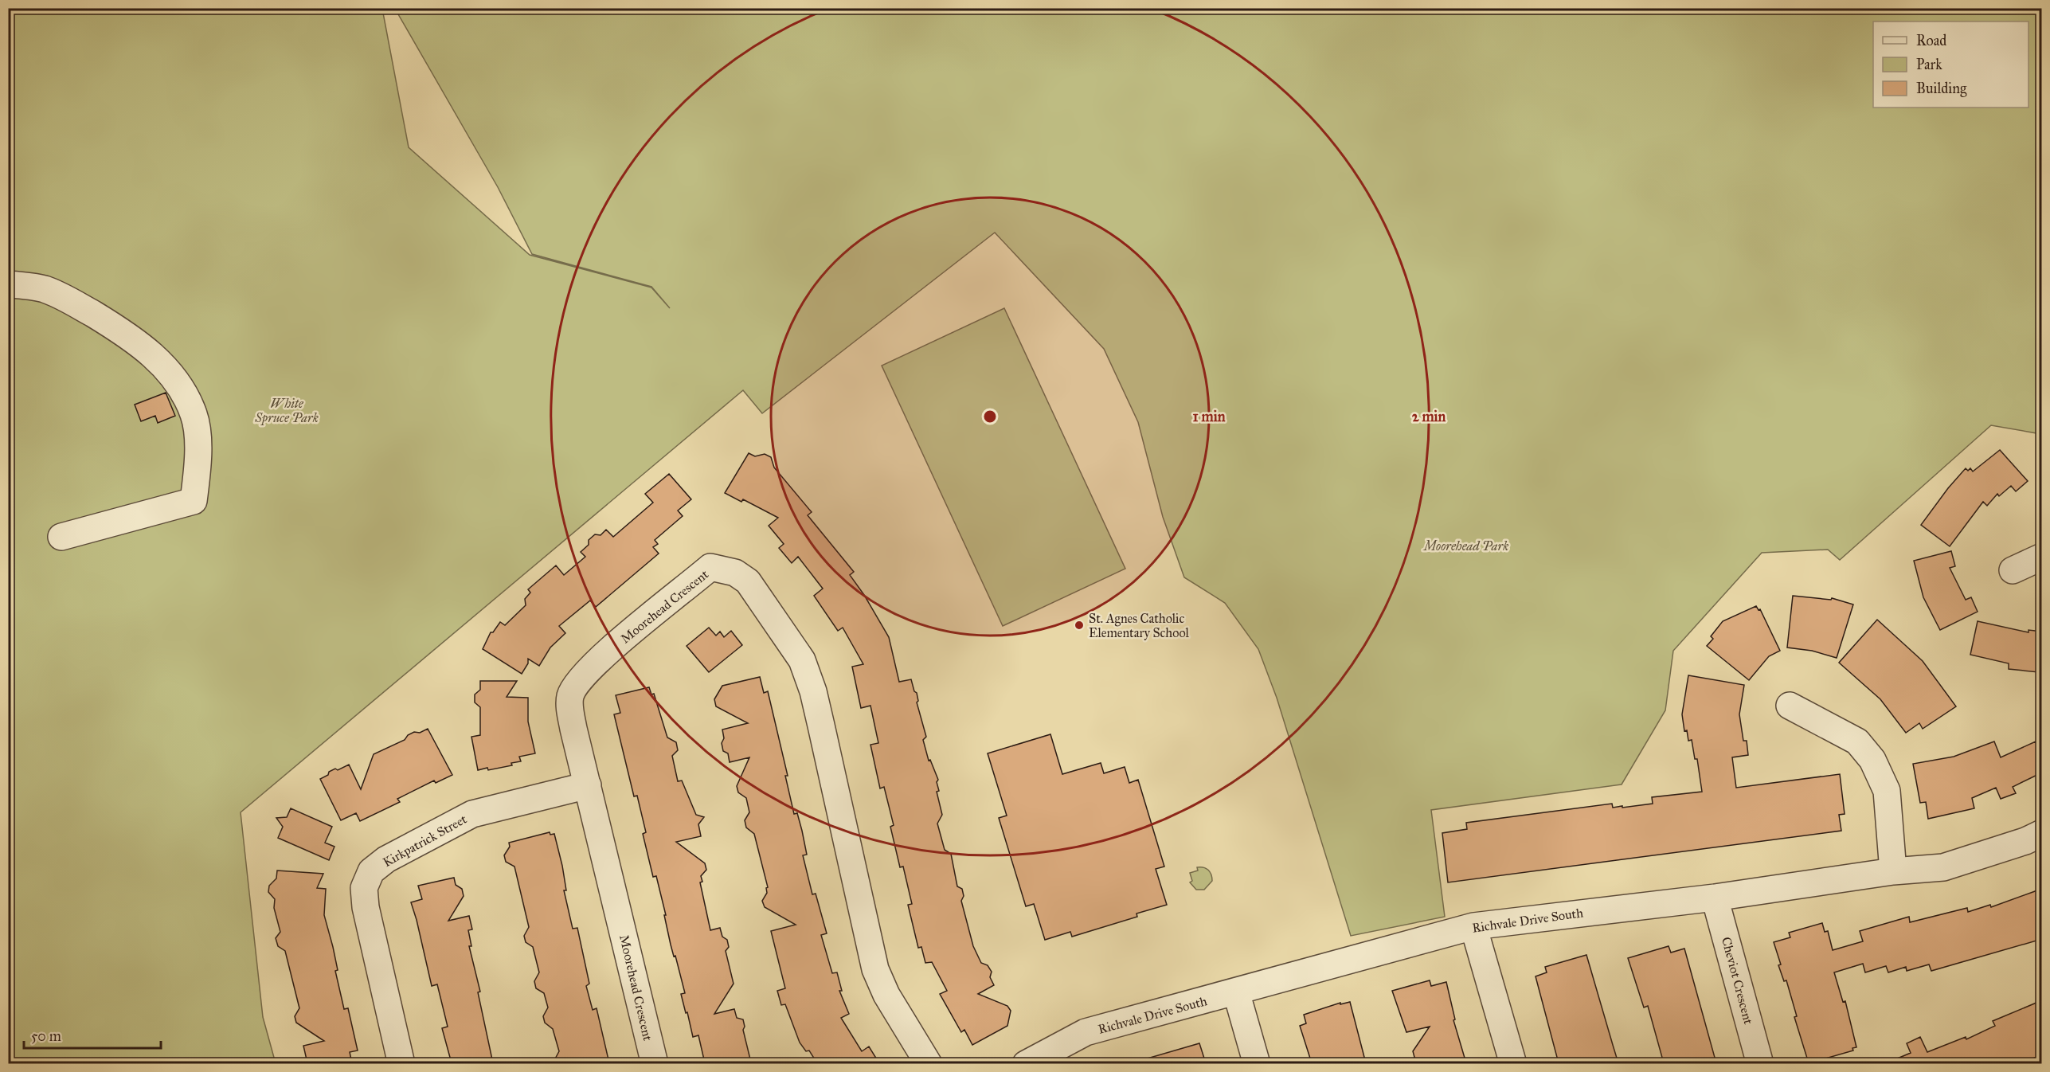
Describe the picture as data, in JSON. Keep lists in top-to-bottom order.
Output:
{
  "streets": {
    "street": [
      "Moorehead Crescent",
      "Kirkpatrick Street",
      "Richvale Drive South",
      "Cheviot Crescent"
    ]
  },
  "crossings": [
    ["Moorehead Crescent", "Kirkpatrick Street"],
    ["Richvale Drive South", "Cheviot Crescent"]
  ],
  "parks": ["White Spruce Park", "Moorehead Park"],
  "places": ["St. Agnes Catholic Elementary School"],
  "legend": ["Road", "Park", "Building"],
  "scale_bar": "50 m",
  "rings": ["1 min", "2 min"]
}
